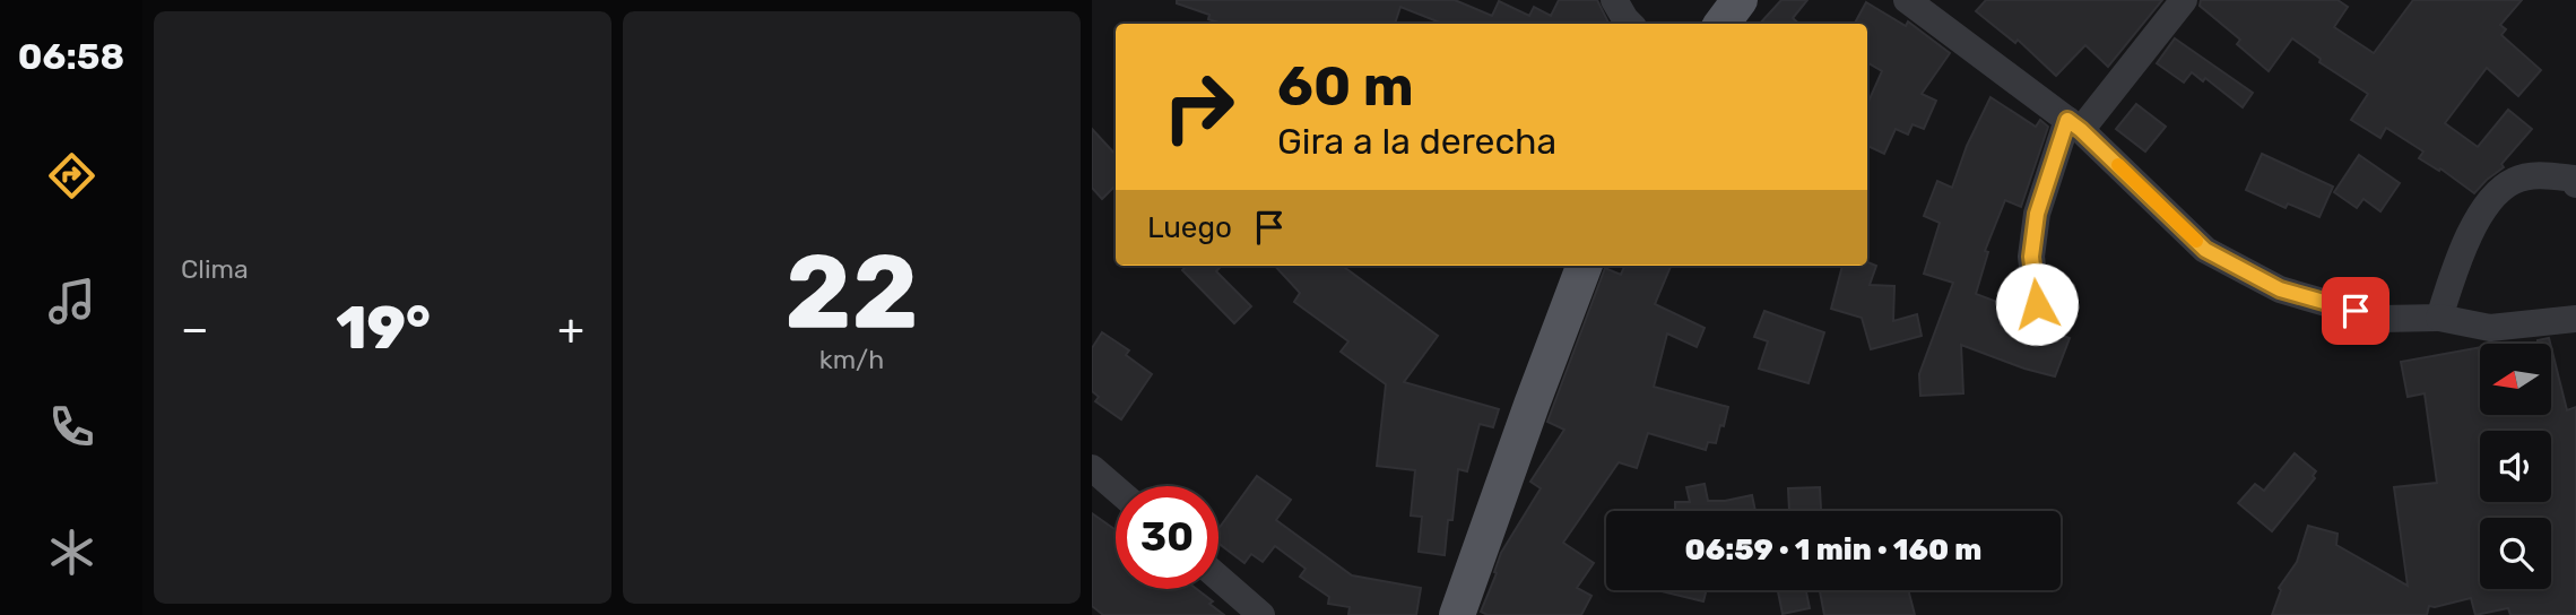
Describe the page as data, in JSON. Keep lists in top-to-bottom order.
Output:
{
  "north": "left",
  "page": {
    "tabs": "06:58",
    "tile": [
      "Clima",
      ["22", "km/h"]
    ],
    "turn": ["60 m", "Gira a la derecha"],
    "then": "Luego",
    "heat": ["−", "19°", "+"],
    "limit": "30",
    "trip": "06:59 · 1 min · 160 m"
  }
}
